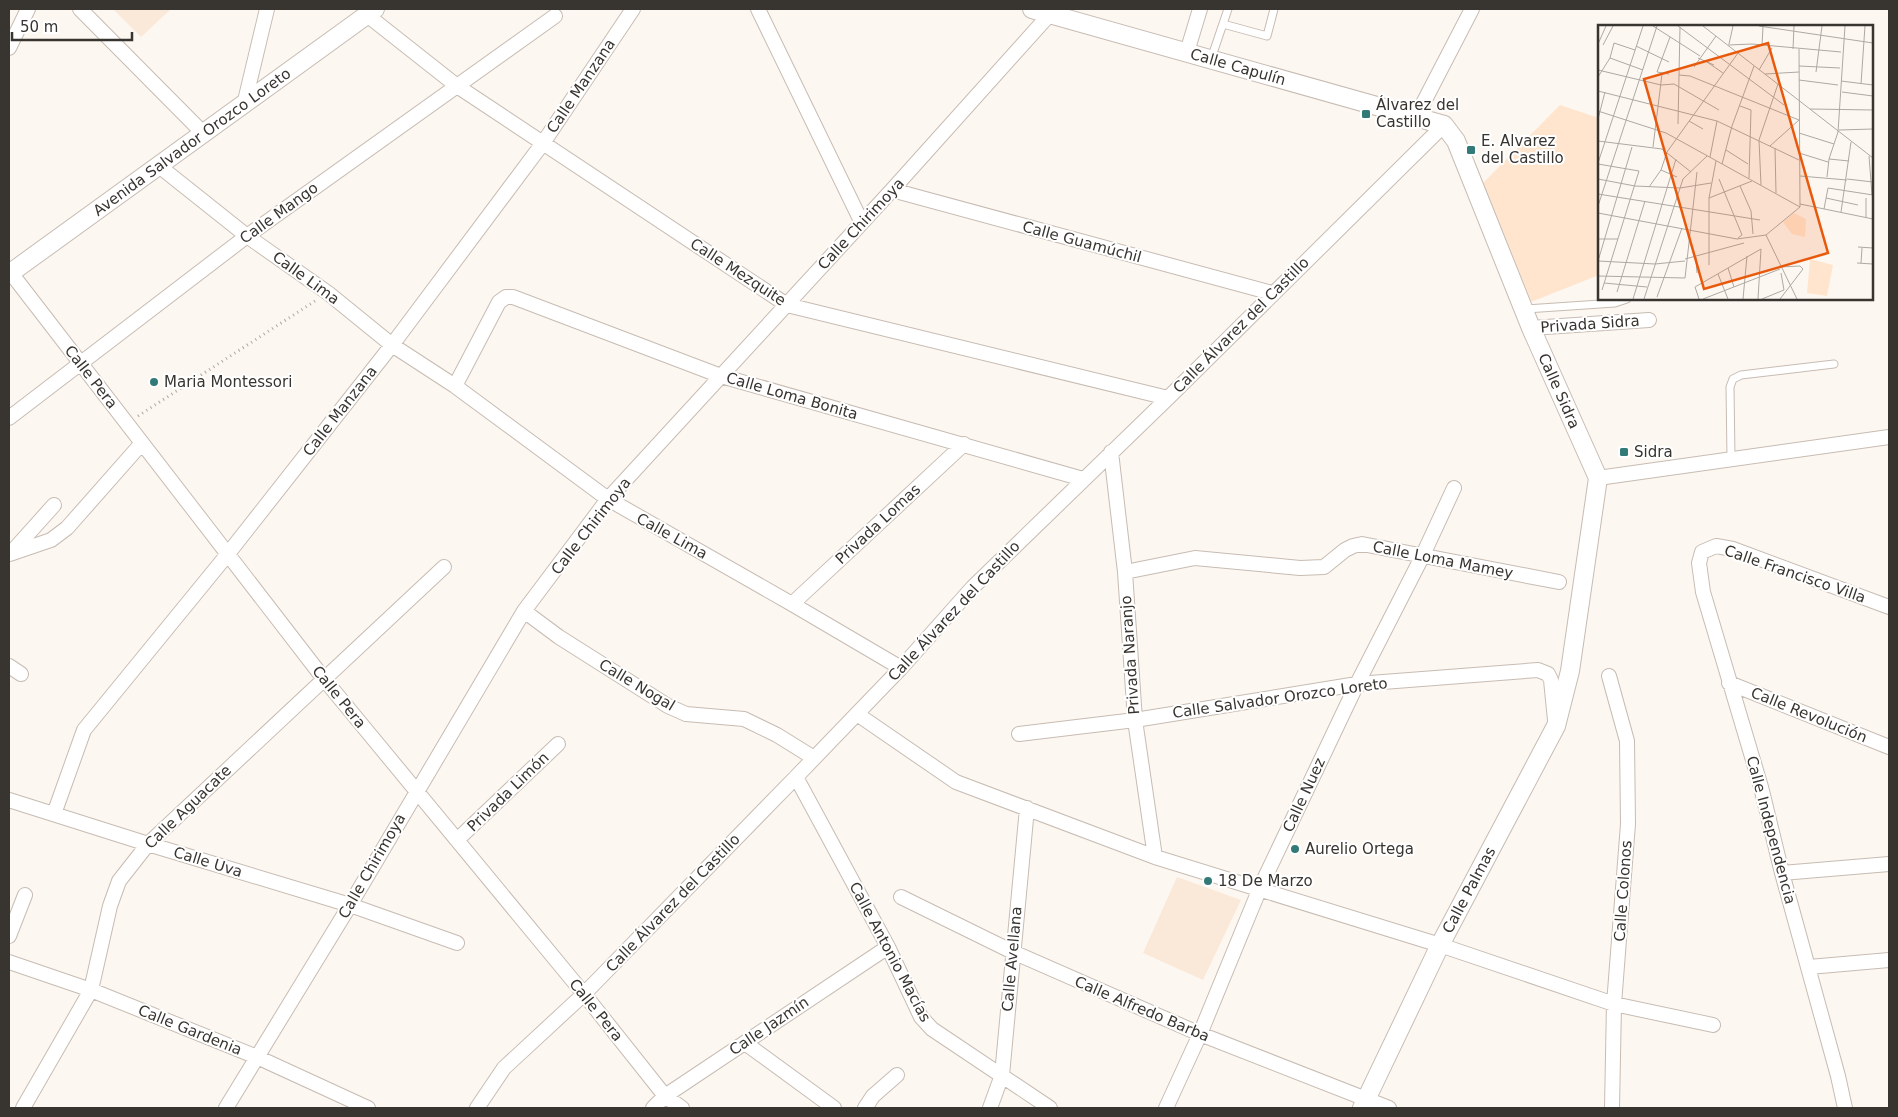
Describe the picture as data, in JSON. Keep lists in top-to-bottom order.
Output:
{
  "streets": {
    "street": [
      "Calle Capulín",
      "Calle Manzana",
      "Avenida Salvador Orozco Loreto",
      "Calle Mango",
      "Calle Chirimoya",
      "Calle Guamúchil",
      "Calle Mezquite",
      "Calle Lima",
      "Privada Sidra",
      "Calle Álvarez del Castillo",
      "Calle Pera",
      "Calle Sidra",
      "Calle Loma Bonita",
      "Privada Lomas",
      "Calle Loma Mamey",
      "Calle Francisco Villa",
      "Privada Naranjo",
      "Calle Nogal",
      "Calle Salvador Orozco Loreto",
      "Calle Revolución",
      "Privada Limón",
      "Calle Nuez",
      "Calle Aguacate",
      "Calle Independencia",
      "Calle Uva",
      "Calle Palmas",
      "Calle Colonos",
      "Calle Antonio Macías",
      "Calle Avellana",
      "Calle Alfredo Barba",
      "Calle Jazmín",
      "Calle Gardenia"
    ]
  },
  "crossings": [
    ["Calle Capulín", "Calle Chirimoya"],
    ["Calle Capulín", "Calle Álvarez del Castillo"],
    ["Calle Capulín", "Calle Sidra"],
    ["Calle Manzana", "Calle Mezquite"],
    ["Calle Manzana", "Calle Lima"],
    ["Calle Manzana", "Calle Pera"],
    ["Calle Manzana", "Calle Uva"],
    ["Avenida Salvador Orozco Loreto", "Calle Mezquite"],
    ["Avenida Salvador Orozco Loreto", "Calle Lima"],
    ["Avenida Salvador Orozco Loreto", "Calle Pera"],
    ["Calle Mango", "Calle Mezquite"],
    ["Calle Mango", "Calle Lima"],
    ["Calle Mango", "Calle Pera"],
    ["Calle Chirimoya", "Calle Guamúchil"],
    ["Calle Chirimoya", "Calle Mezquite"],
    ["Calle Chirimoya", "Calle Lima"],
    ["Calle Chirimoya", "Calle Pera"],
    ["Calle Chirimoya", "Calle Loma Bonita"],
    ["Calle Chirimoya", "Calle Nogal"],
    ["Calle Chirimoya", "Calle Uva"],
    ["Calle Chirimoya", "Calle Gardenia"],
    ["Calle Guamúchil", "Calle Álvarez del Castillo"],
    ["Calle Mezquite", "Calle Álvarez del Castillo"],
    ["Calle Lima", "Calle Álvarez del Castillo"],
    ["Calle Lima", "Calle Loma Bonita"],
    ["Calle Lima", "Privada Lomas"],
    ["Privada Sidra", "Calle Sidra"],
    ["Calle Álvarez del Castillo", "Calle Pera"],
    ["Calle Álvarez del Castillo", "Calle Sidra"],
    ["Calle Álvarez del Castillo", "Calle Loma Bonita"],
    ["Calle Álvarez del Castillo", "Privada Naranjo"],
    ["Calle Álvarez del Castillo", "Calle Nogal"],
    ["Calle Álvarez del Castillo", "Calle Antonio Macías"],
    ["Calle Pera", "Privada Limón"],
    ["Calle Pera", "Calle Aguacate"],
    ["Calle Pera", "Calle Jazmín"],
    ["Calle Sidra", "Calle Palmas"],
    ["Calle Loma Bonita", "Privada Lomas"],
    ["Calle Loma Mamey", "Privada Naranjo"],
    ["Calle Loma Mamey", "Calle Nuez"],
    ["Calle Francisco Villa", "Calle Independencia"],
    ["Privada Naranjo", "Calle Salvador Orozco Loreto"],
    ["Calle Salvador Orozco Loreto", "Calle Nuez"],
    ["Calle Salvador Orozco Loreto", "Calle Palmas"],
    ["Calle Revolución", "Calle Independencia"],
    ["Calle Nuez", "Calle Alfredo Barba"],
    ["Calle Aguacate", "Calle Uva"],
    ["Calle Aguacate", "Calle Gardenia"],
    ["Calle Palmas", "Calle Alfredo Barba"],
    ["Calle Antonio Macías", "Calle Avellana"],
    ["Calle Antonio Macías", "Calle Jazmín"],
    ["Calle Avellana", "Calle Alfredo Barba"]
  ],
  "places": {
    "transit": ["Álvarez del Castillo", "E. Alvarez del Castillo", "Sidra"],
    "other": ["Maria Montessori", "Aurelio Ortega", "18 De Marzo"]
  },
  "scale_bar": "50 m"
}
